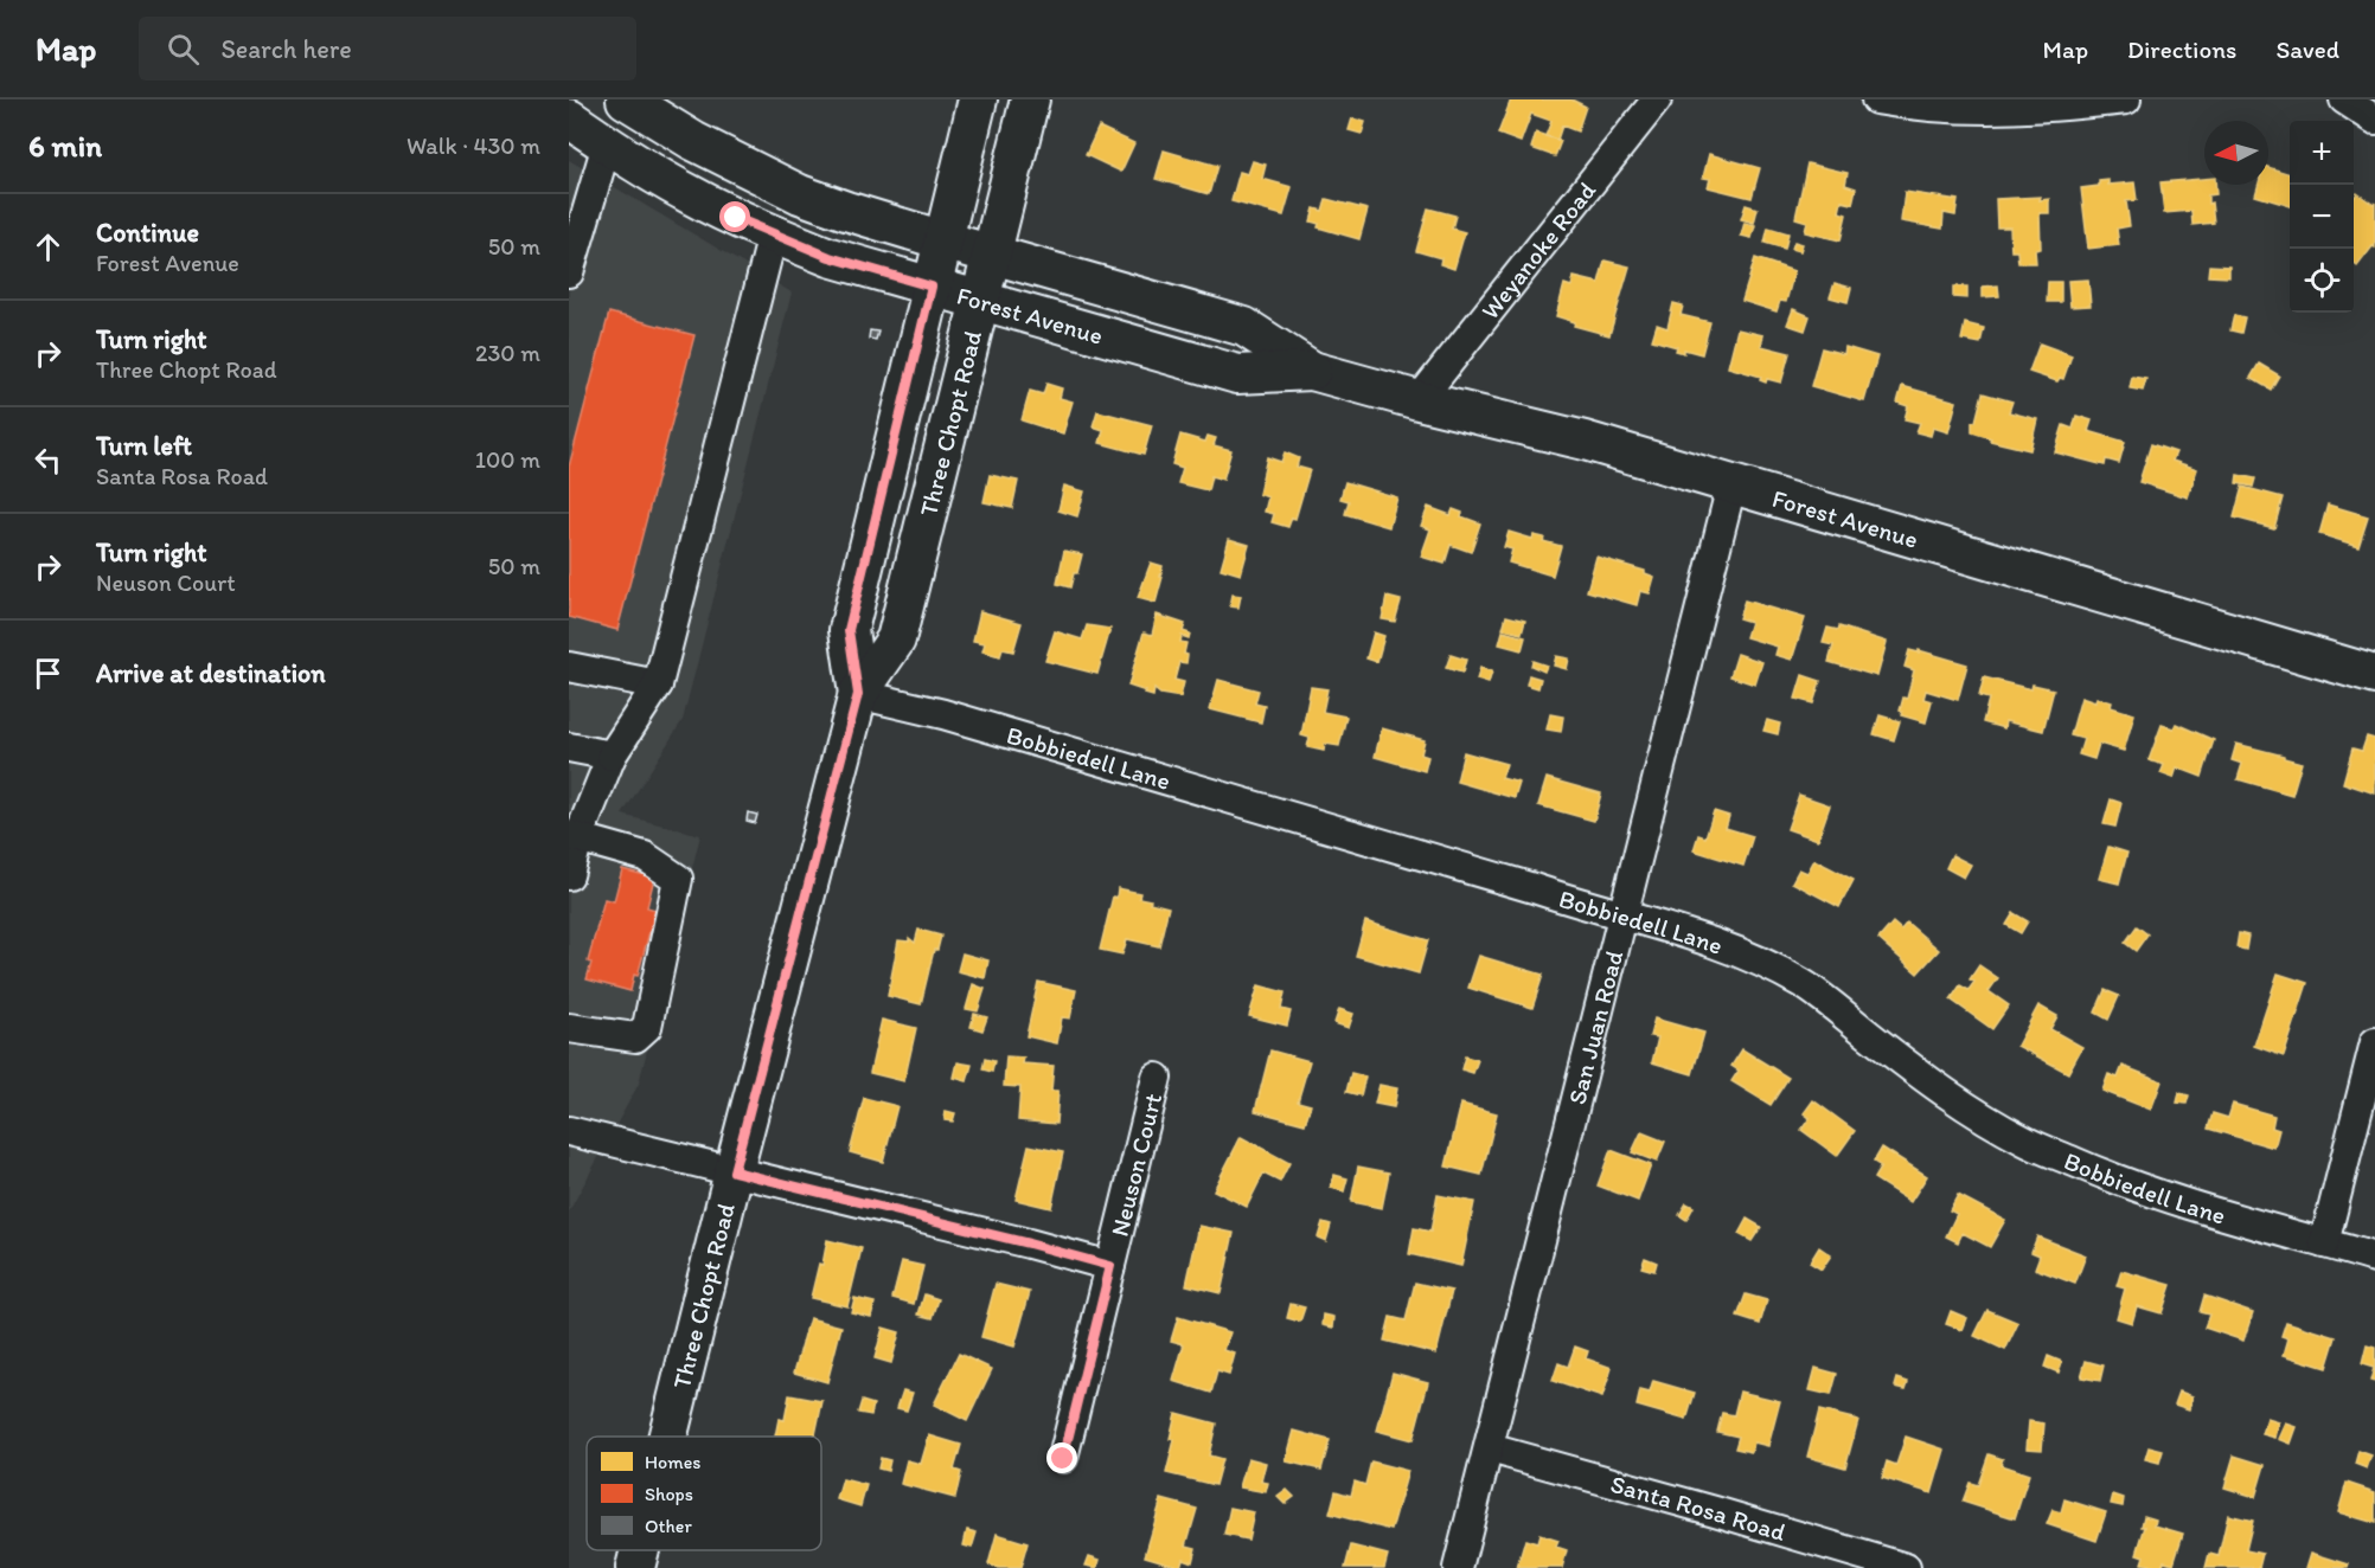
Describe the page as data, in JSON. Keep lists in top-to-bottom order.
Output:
{
  "streets": {
    "main road": ["Forest Avenue", "Three Chopt Road"],
    "street": [
      "Weyanoke Road",
      "Bobbiedell Lane",
      "San Juan Road",
      "Neuson Court",
      "Santa Rosa Road"
    ]
  },
  "crossings": [
    ["Weyanoke Road", "Forest Avenue"],
    ["Forest Avenue", "Three Chopt Road"],
    ["Forest Avenue", "San Juan Road"],
    ["Three Chopt Road", "Bobbiedell Lane"],
    ["Bobbiedell Lane", "San Juan Road"],
    ["San Juan Road", "Santa Rosa Road"]
  ],
  "legend": ["Homes", "Shops", "Other"],
  "north": "left",
  "page": {
    "header": "Map",
    "search": "Search here",
    "nav": ["Map", "Directions", "Saved"],
    "heading": ["6 min", "Walk · 430 m"],
    "map_buttons": ["+", "−"],
    "list": [
      ["Continue", "Forest Avenue", "50 m"],
      ["Turn right", "Three Chopt Road", "230 m"],
      ["Turn left", "Santa Rosa Road", "100 m"],
      ["Turn right", "Neuson Court", "50 m"],
      "Arrive at destination"
    ]
  }
}
